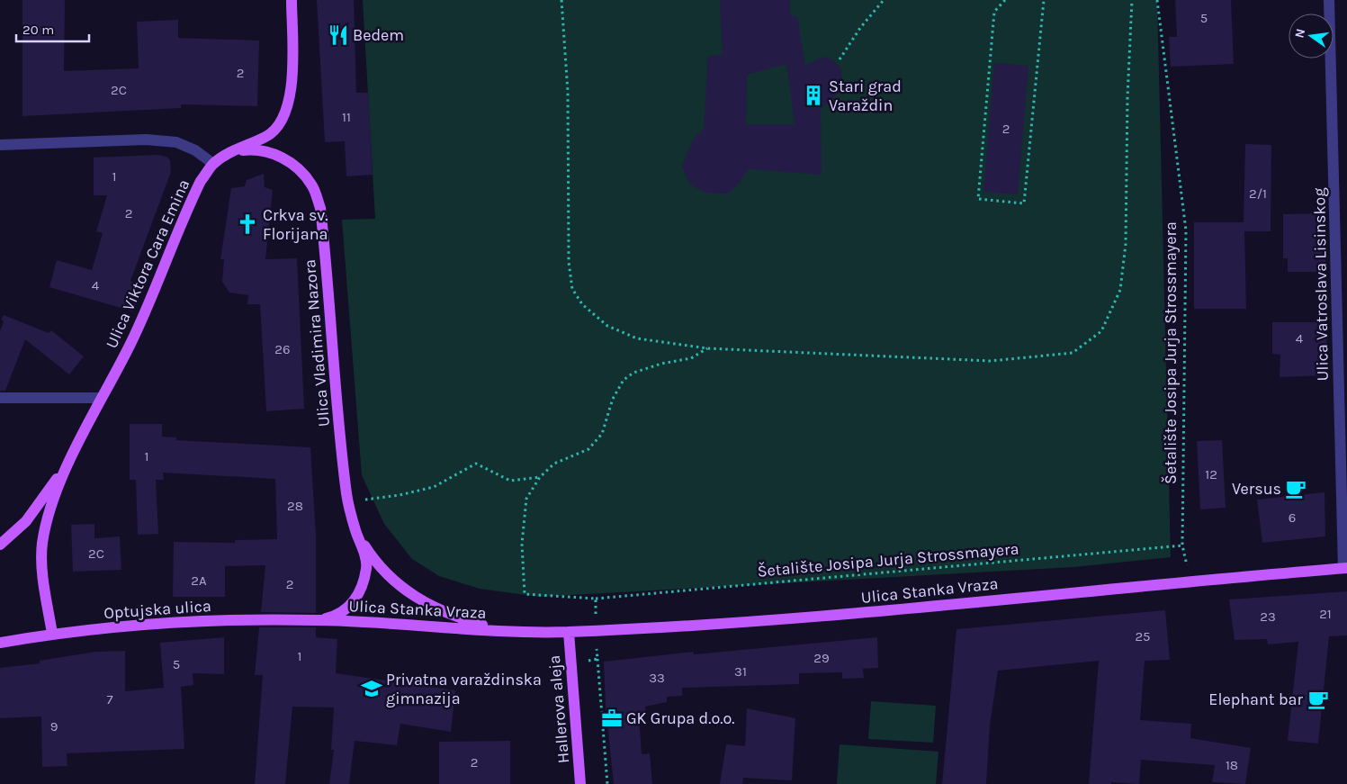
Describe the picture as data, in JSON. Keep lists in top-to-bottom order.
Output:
{
  "streets": {
    "main road": [
      "Ulica Viktora Cara Emina",
      "Ulica Vladimira Nazora",
      "Ulica Stanka Vraza",
      "Optujska ulica",
      "Hallerova aleja"
    ],
    "street": ["Ulica Vatroslava Lisinskog"],
    "path": ["Šetalište Josipa Jurja Strossmayera"]
  },
  "crossings": [
    ["Ulica Viktora Cara Emina", "Ulica Vladimira Nazora"],
    ["Ulica Vatroslava Lisinskog", "Ulica Stanka Vraza"],
    ["Ulica Vladimira Nazora", "Ulica Stanka Vraza"],
    ["Šetalište Josipa Jurja Strossmayera", "Ulica Stanka Vraza"],
    ["Ulica Stanka Vraza", "Optujska ulica"],
    ["Ulica Stanka Vraza", "Hallerova aleja"]
  ],
  "places": {
    "restaurant": ["Bedem"],
    "building": ["Stari grad Varaždin"],
    "church": ["Crkva sv. Florijana"],
    "cafe": ["Versus", "Elephant bar"],
    "school or university": ["Privatna varaždinska gimnazija"],
    "office": ["GK Grupa d.o.o."]
  },
  "house_numbers": [
    "5",
    "2",
    "2C",
    "11",
    "2",
    "1",
    "2/1",
    "2",
    "4",
    "4",
    "26",
    "1",
    "12",
    "28",
    "6",
    "2C",
    "2A",
    "2",
    "21",
    "23",
    "25",
    "1",
    "29",
    "5",
    "31",
    "33",
    "7",
    "9",
    "2",
    "18"
  ],
  "scale_bar": "20 m",
  "north": "left"
}
